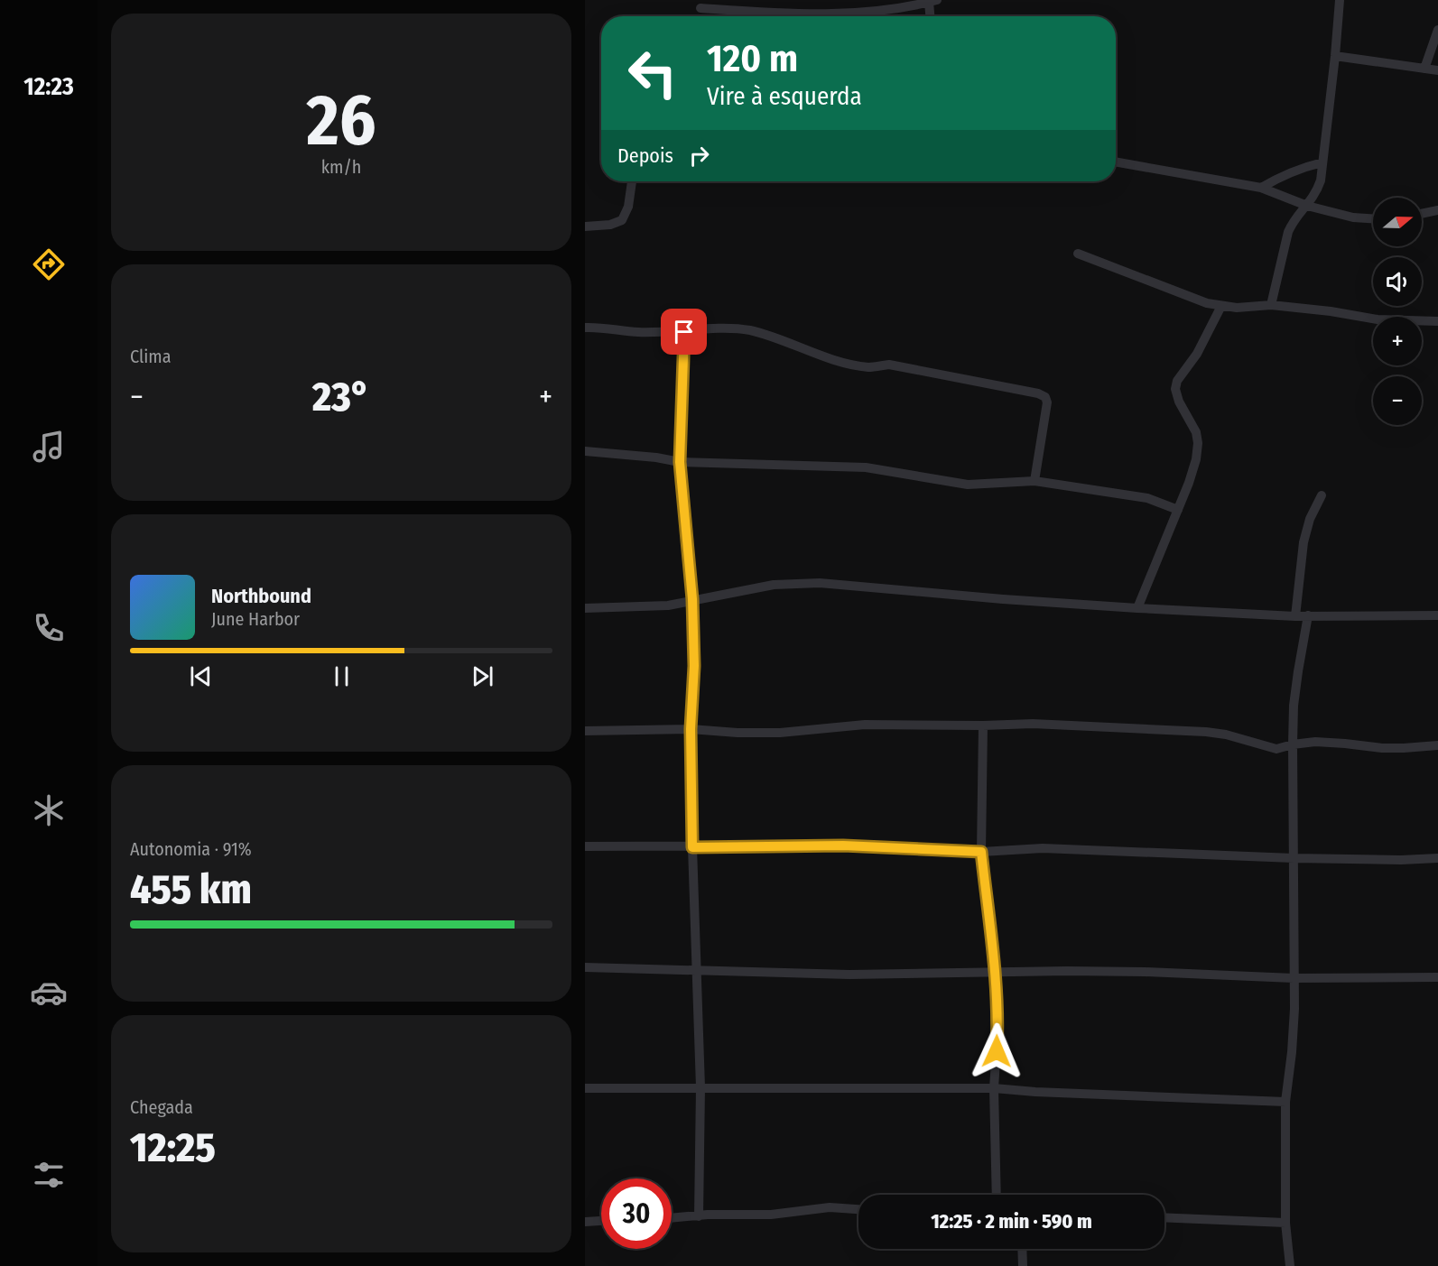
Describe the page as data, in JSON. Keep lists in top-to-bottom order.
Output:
{
  "north": "right",
  "page": {
    "tabs": "12:23",
    "tile": [
      ["26", "km/h"],
      "Clima",
      ["Autonomia · 91%", "455 km"],
      ["Chegada", "12:25"]
    ],
    "turn": ["120 m", "Vire à esquerda"],
    "then": "Depois",
    "map_buttons": ["+", "−"],
    "heat": ["−", "23°", "+"],
    "song": ["Northbound", "June Harbor"],
    "limit": "30",
    "trip": "12:25 · 2 min · 590 m"
  }
}
